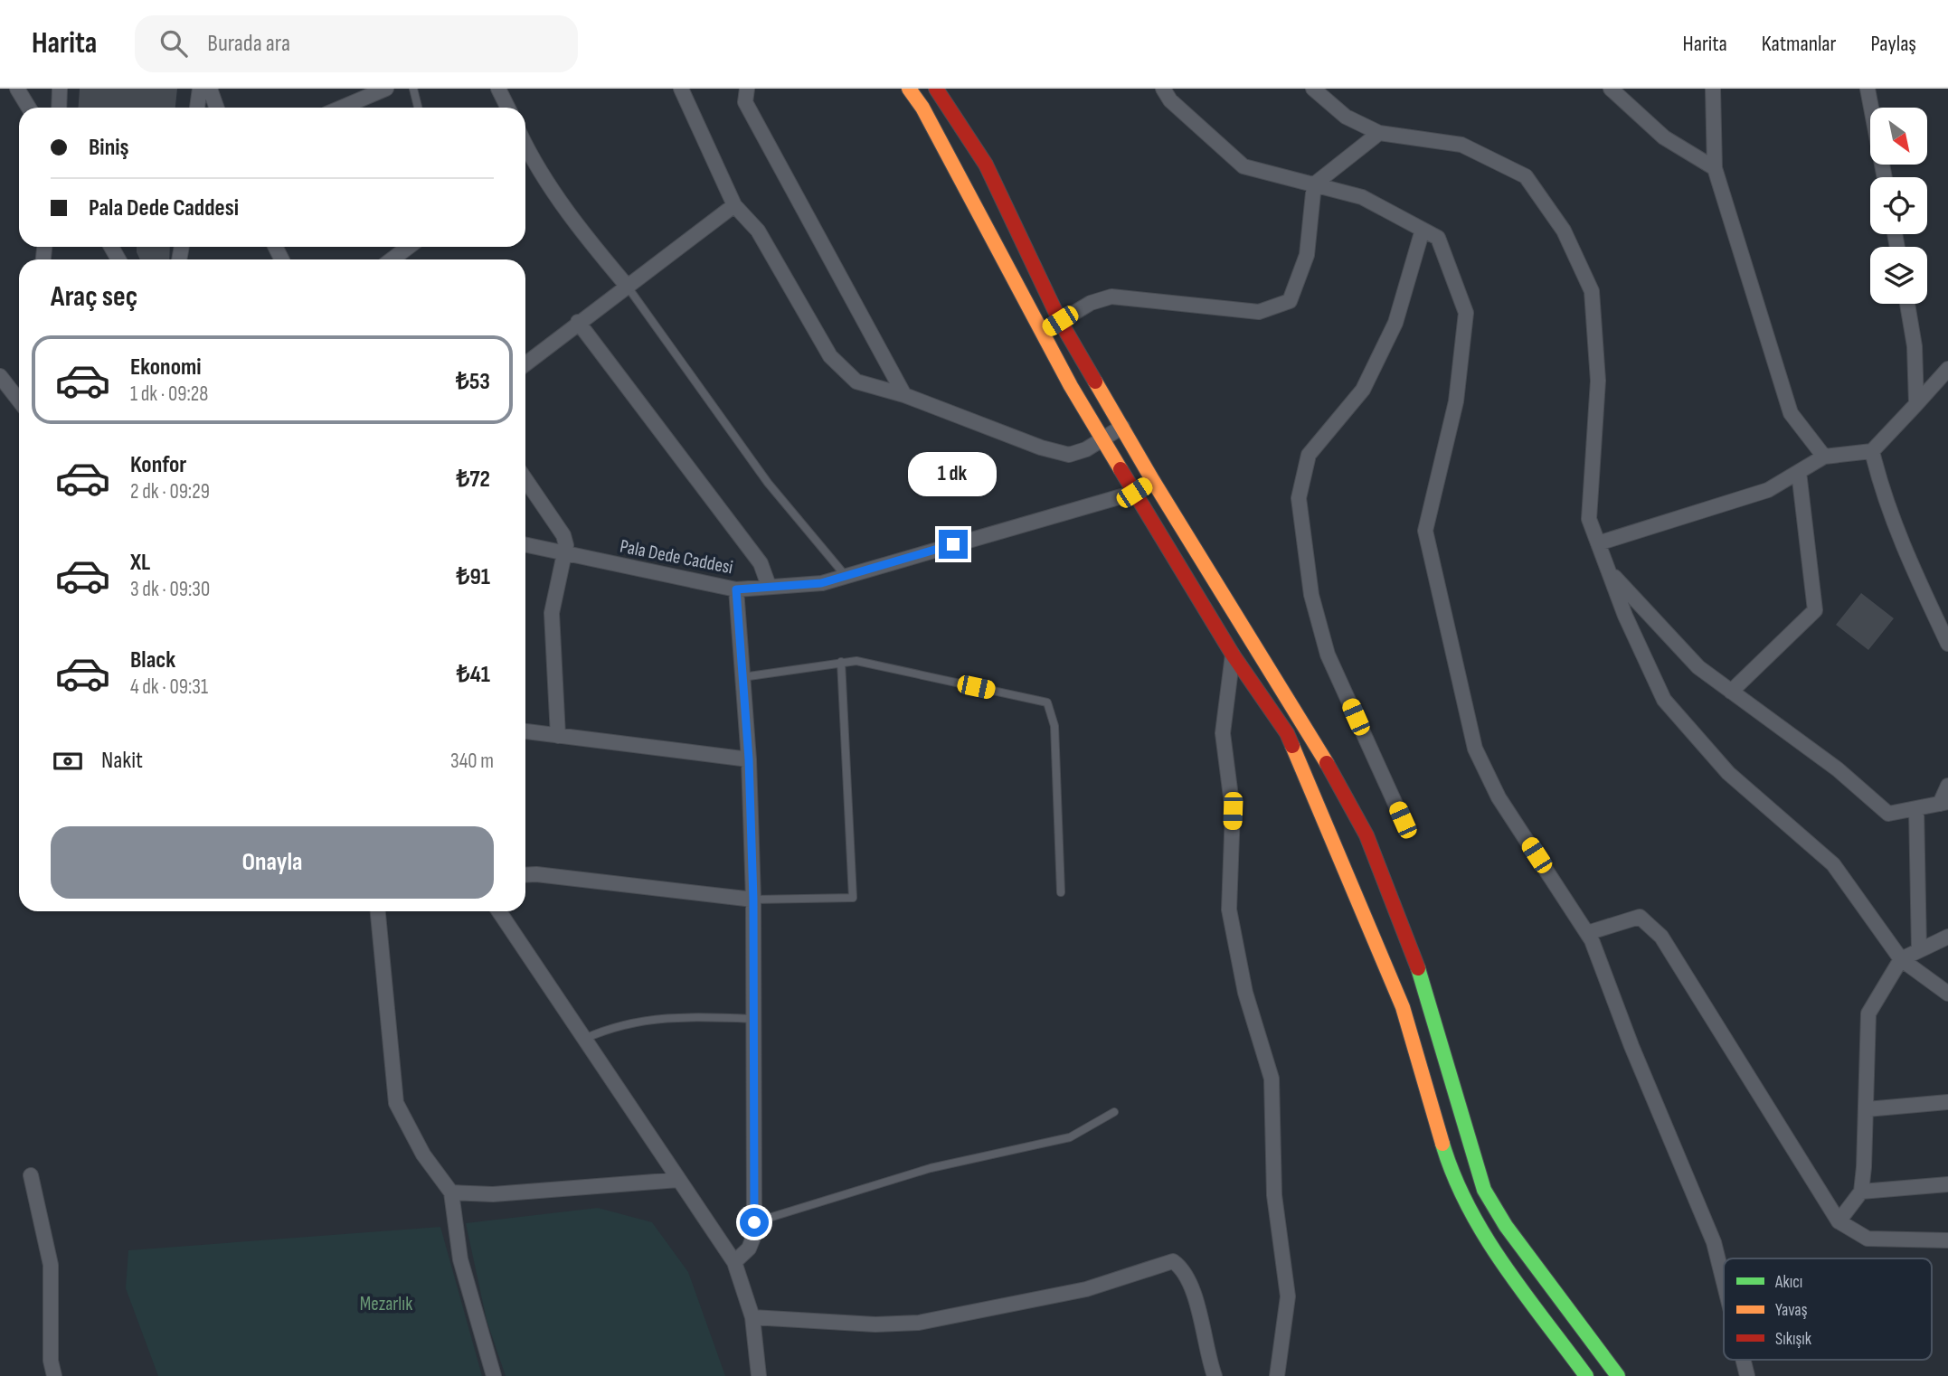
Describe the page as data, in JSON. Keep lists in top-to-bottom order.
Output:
{
  "streets": {
    "street": ["Pala Dede Caddesi"]
  },
  "parks": ["Mezarlık"],
  "legend": ["Akıcı", "Yavaş", "Sıkışık"],
  "north": "bottom right",
  "page": {
    "header": "Harita",
    "search": "Burada ara",
    "nav": ["Harita", "Katmanlar", "Paylaş"],
    "banner": ["Biniş", "Pala Dede Caddesi"],
    "heading": "Araç seç",
    "list": [
      {
        "name": "Ekonomi",
        "note": "1 dk · 09:28",
        "value": "₺53"
      },
      {
        "name": "Konfor",
        "note": "2 dk · 09:29",
        "value": "₺72"
      },
      {
        "name": "XL",
        "note": "3 dk · 09:30",
        "value": "₺91"
      },
      {
        "name": "Black",
        "note": "4 dk · 09:31",
        "value": "₺41"
      }
    ],
    "bubble": "1 dk",
    "pay": ["Nakit", "340 m"],
    "buttons": "Onayla"
  }
}
